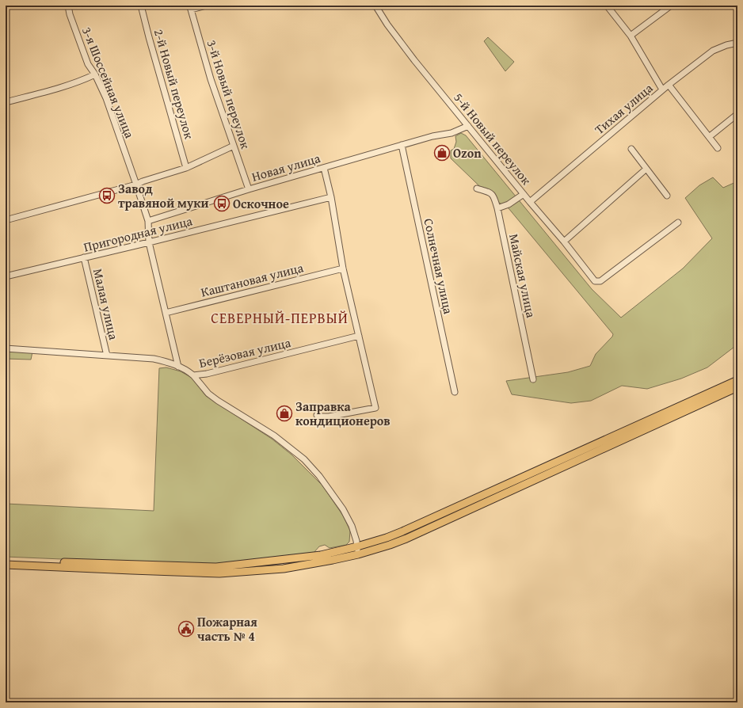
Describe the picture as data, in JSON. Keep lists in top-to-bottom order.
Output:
{
  "streets": {
    "street": [
      "3-я Шоссейная улица",
      "2-й Новый переулок",
      "3-й Новый переулок",
      "Тихая улица",
      "5-й Новый переулок",
      "Новая улица",
      "Пригородная улица",
      "Солнечная улица",
      "Майская улица",
      "Каштановая улица",
      "Малая улица",
      "Берёзовая улица"
    ]
  },
  "crossings": [
    ["3-й Новый переулок", "Новая улица"],
    ["Тихая улица", "5-й Новый переулок"],
    ["5-й Новый переулок", "Новая улица"],
    ["Новая улица", "Солнечная улица"],
    ["Пригородная улица", "Малая улица"],
    ["Малая улица", "Берёзовая улица"]
  ],
  "districts": ["СЕВЕРНЫЙ-ПЕРВЫЙ"],
  "places": {
    "shop": ["Ozon", "Заправка кондиционеров"],
    "bus stop": ["Завод травяной муки", "Оскочное"],
    "public building": ["Пожарная часть № 4"]
  }
}
